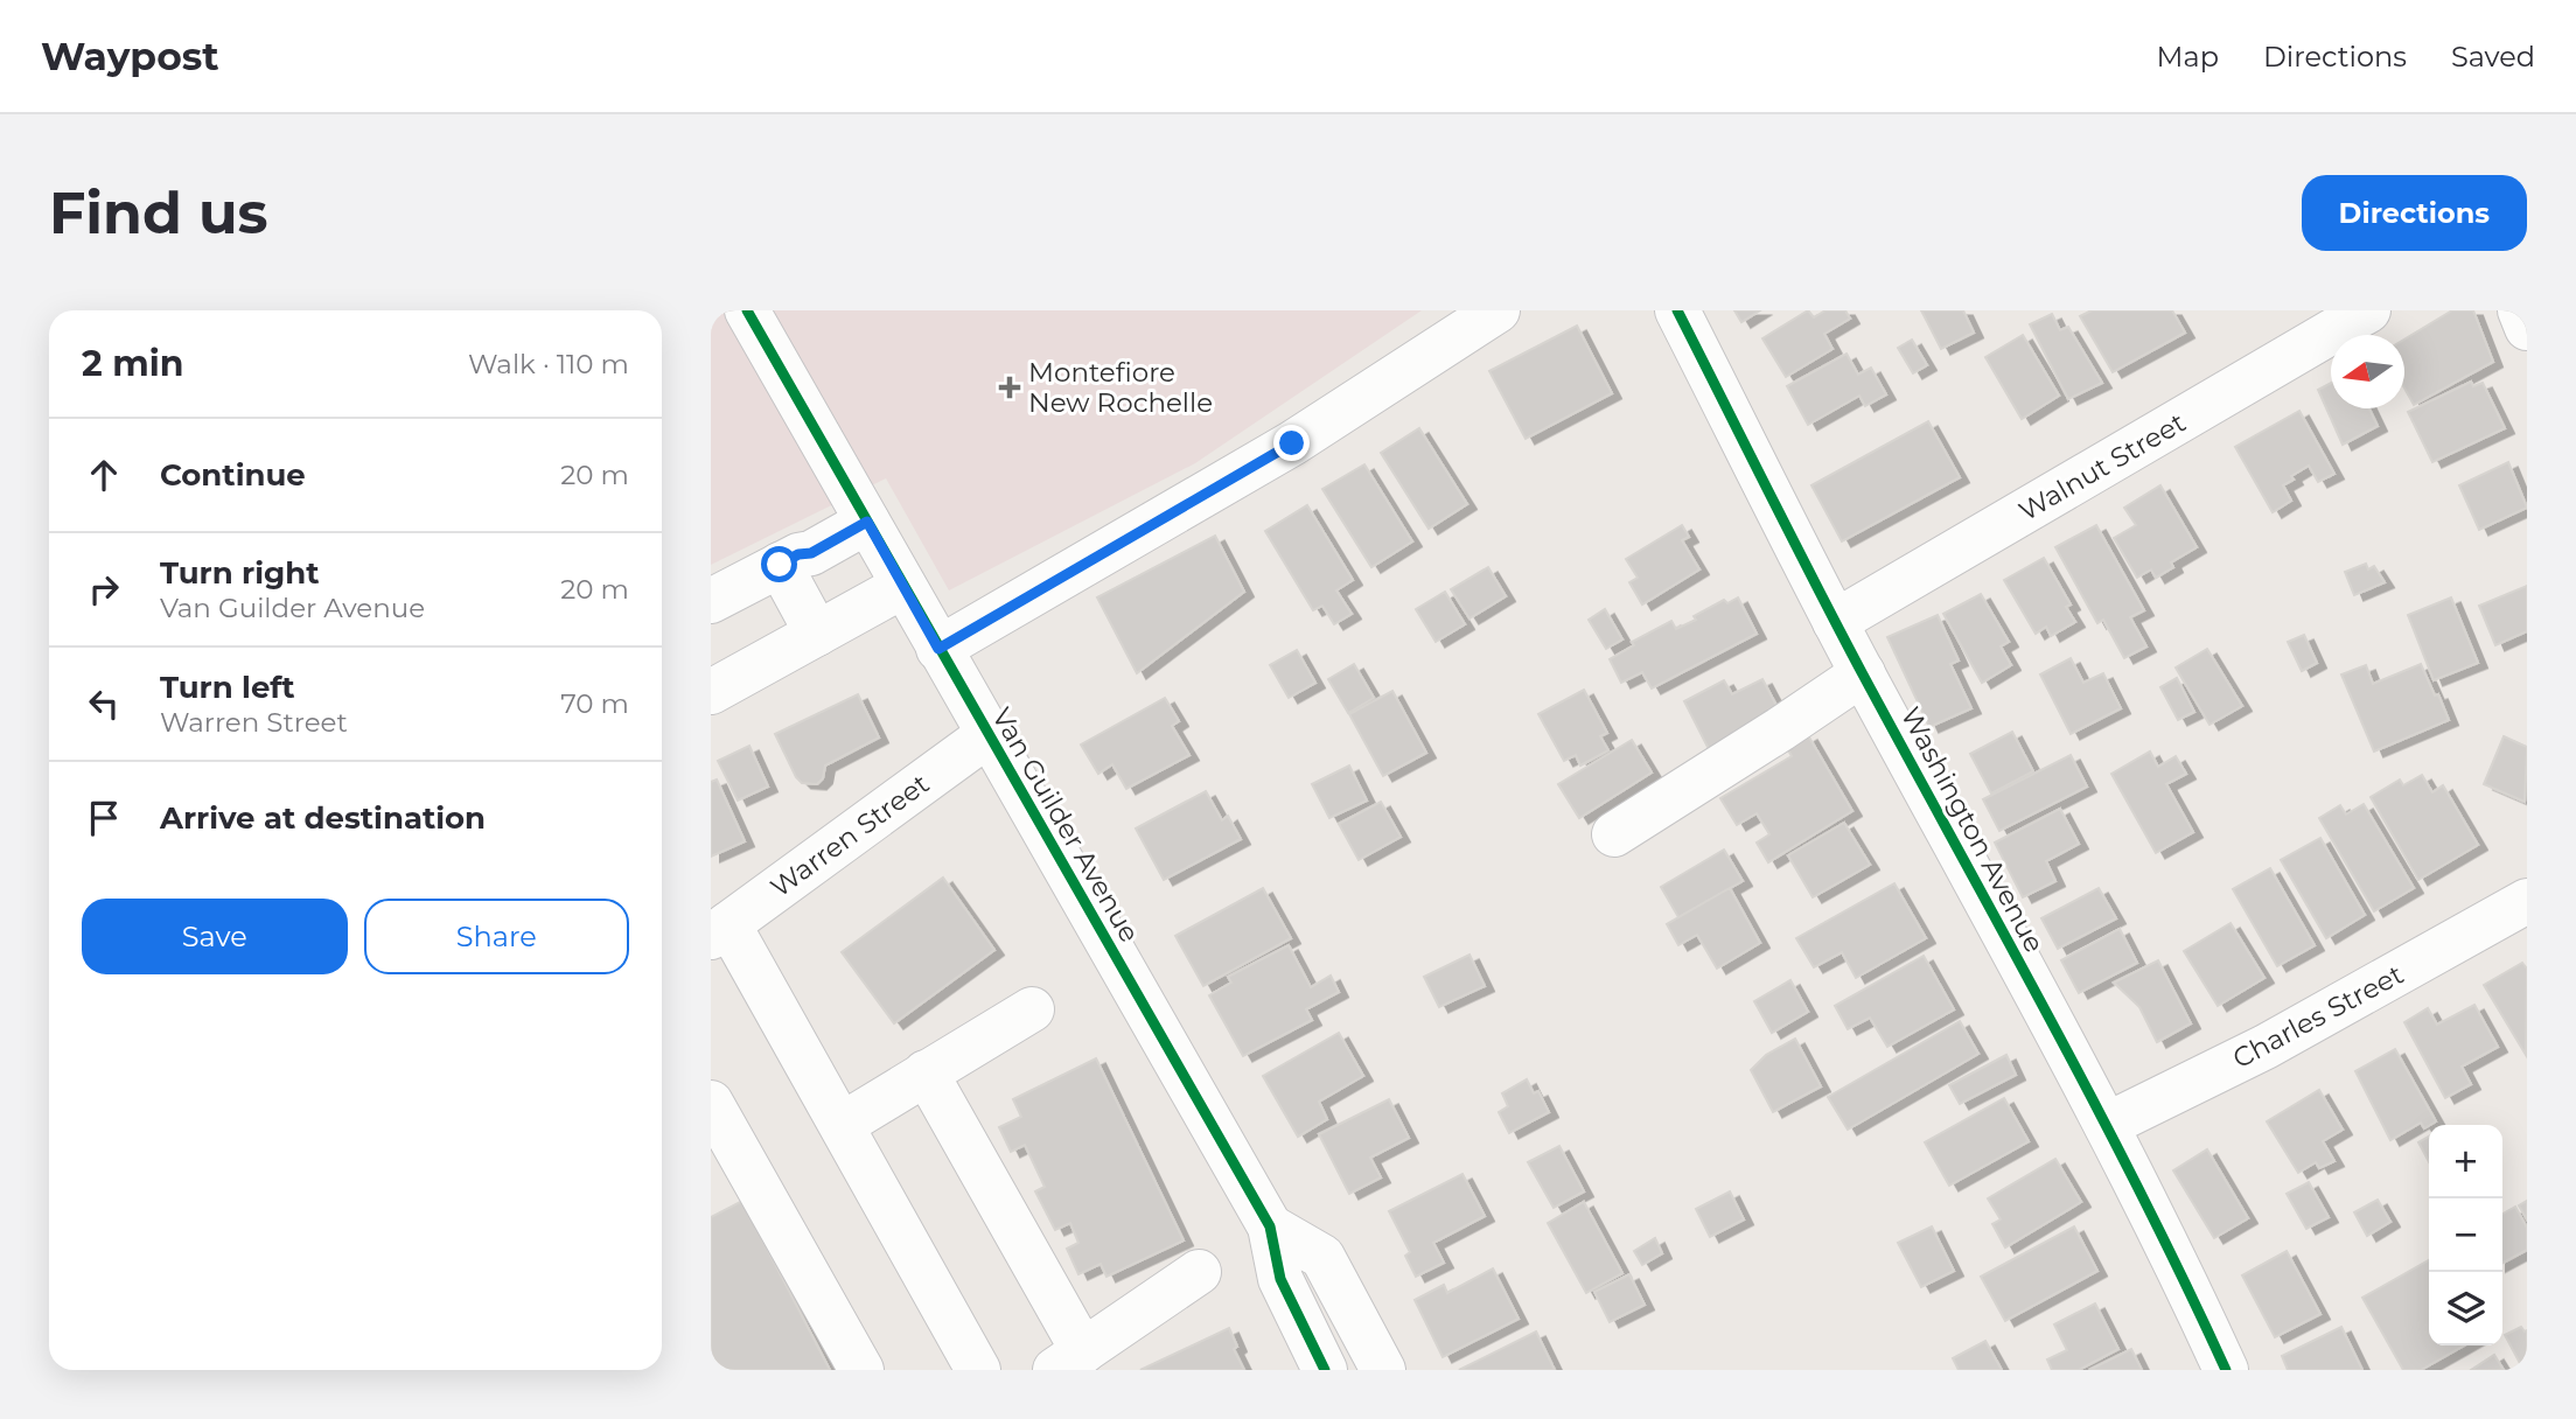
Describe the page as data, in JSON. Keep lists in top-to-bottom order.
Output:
{
  "streets": {
    "street": [
      "Walnut Street",
      "Van Guilder Avenue",
      "Washington Avenue",
      "Warren Street",
      "Charles Street"
    ]
  },
  "crossings": [
    ["Walnut Street", "Washington Avenue"],
    ["Van Guilder Avenue", "Warren Street"],
    ["Washington Avenue", "Charles Street"]
  ],
  "places": {
    "health": ["Montefiore New Rochelle"]
  },
  "north": "left",
  "page": {
    "header": "Waypost",
    "nav": ["Map", "Directions", "Saved"],
    "buttons": [
      "Directions",
      ["Save", "Share"]
    ],
    "title": "Find us",
    "heading": ["2 min", "Walk · 110 m"],
    "list": [
      ["Continue", "20 m"],
      ["Turn right", "Van Guilder Avenue", "20 m"],
      ["Turn left", "Warren Street", "70 m"],
      "Arrive at destination"
    ],
    "map_buttons": ["+", "−"]
  }
}
